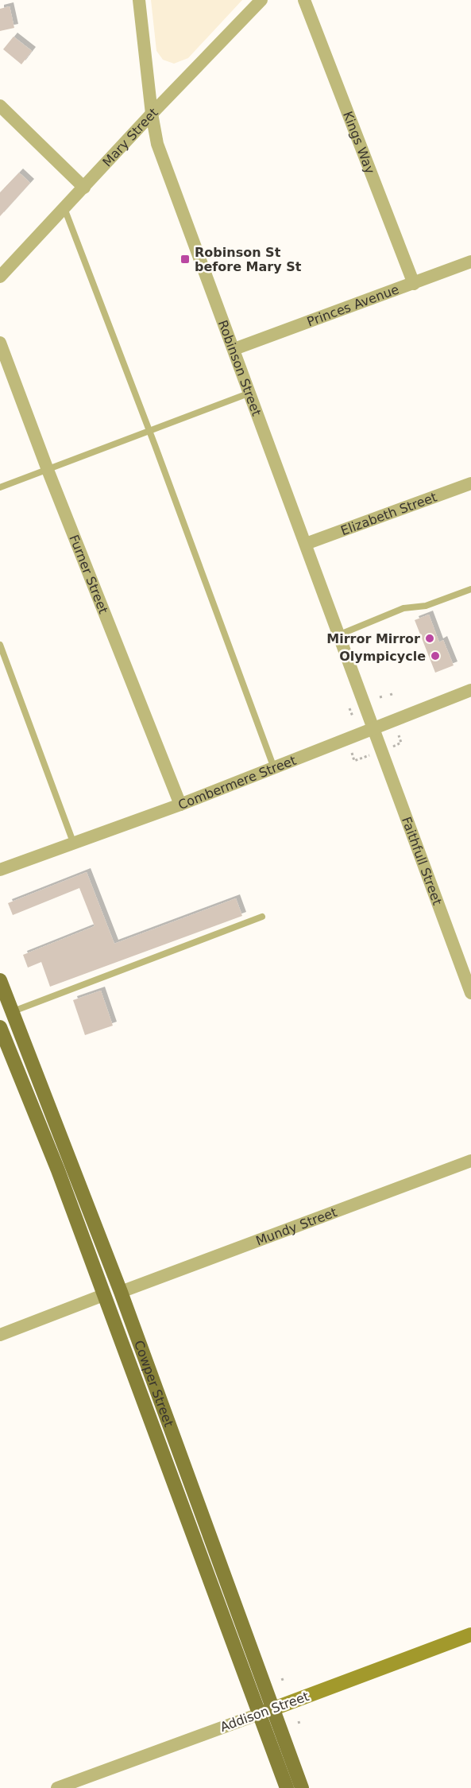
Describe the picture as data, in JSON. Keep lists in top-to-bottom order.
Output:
{
  "streets": {
    "main road": ["Cowper Street"],
    "street": [
      "Mary Street",
      "Kings Way",
      "Princes Avenue",
      "Robinson Street",
      "Elizabeth Street",
      "Furner Street",
      "Combermere Street",
      "Faithfull Street",
      "Mundy Street",
      "Addison Street"
    ]
  },
  "crossings": [
    ["Mary Street", "Robinson Street"],
    ["Kings Way", "Princes Avenue"],
    ["Princes Avenue", "Robinson Street"],
    ["Robinson Street", "Elizabeth Street"],
    ["Robinson Street", "Combermere Street"],
    ["Robinson Street", "Faithfull Street"],
    ["Furner Street", "Combermere Street"],
    ["Combermere Street", "Faithfull Street"],
    ["Mundy Street", "Cowper Street"],
    ["Cowper Street", "Addison Street"]
  ],
  "places": {
    "transit": ["Robinson St before Mary St"],
    "other": ["Mirror Mirror", "Olympicycle"]
  }
}
